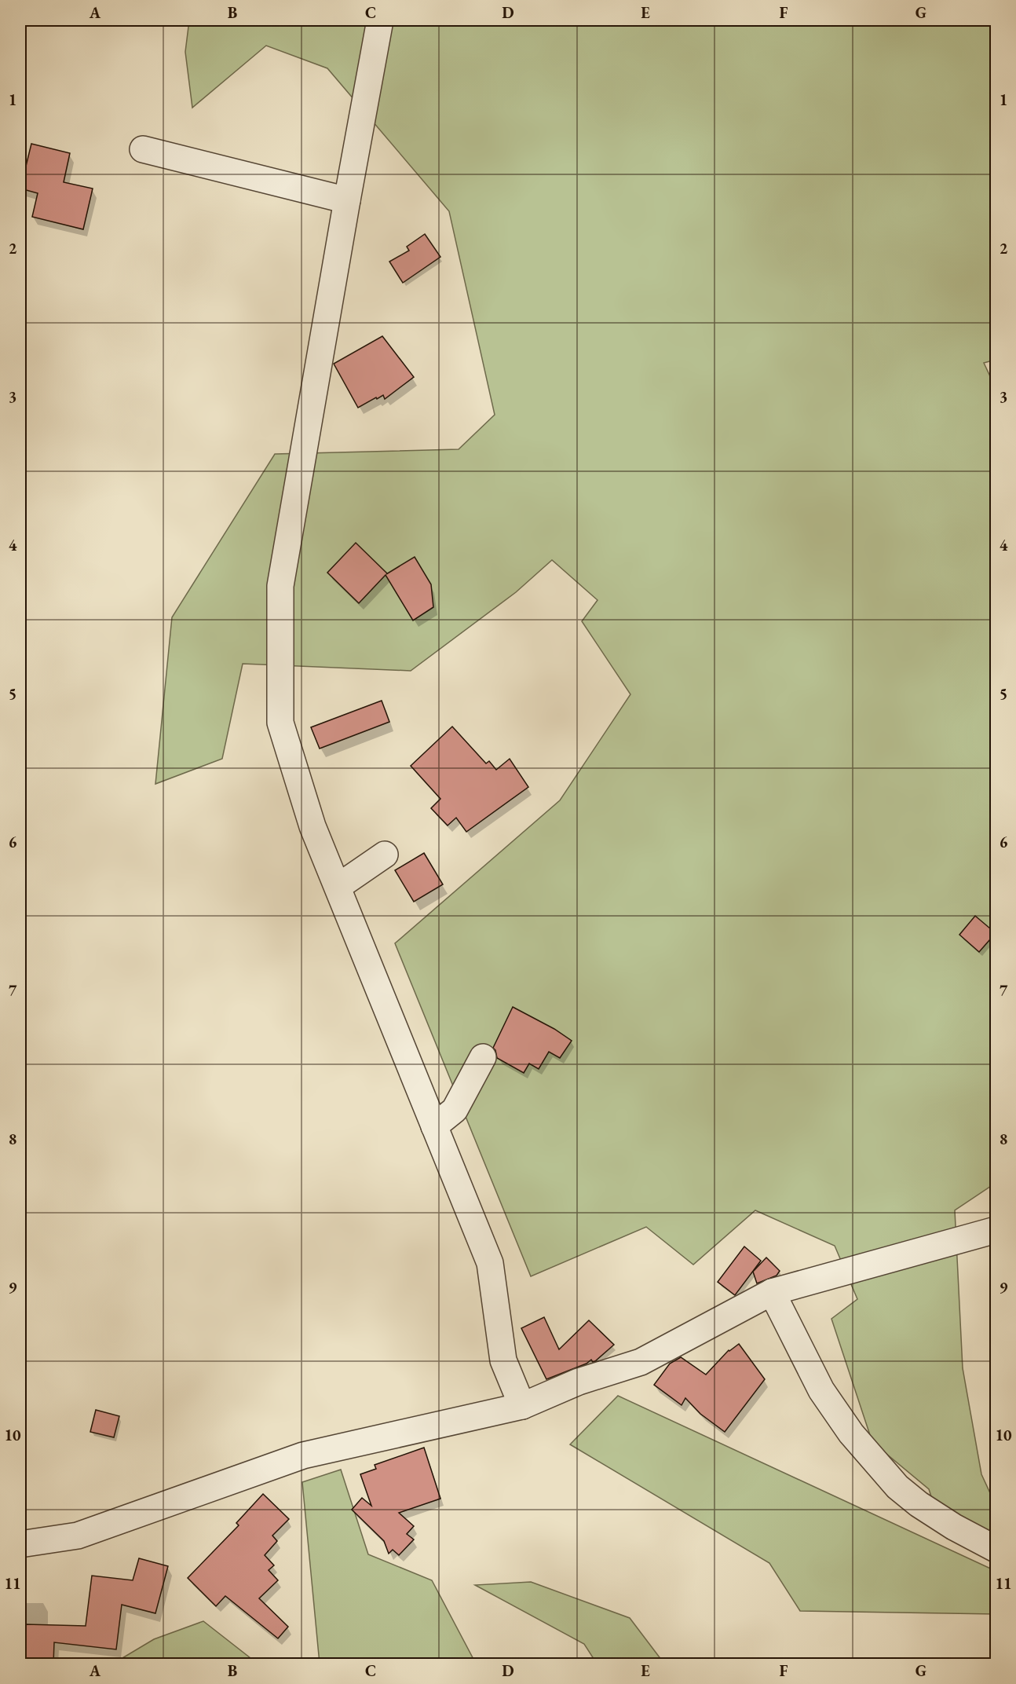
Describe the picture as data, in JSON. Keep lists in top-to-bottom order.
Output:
{
  "grid": {
    "columns": [
      "A",
      "B",
      "C",
      "D",
      "E",
      "F",
      "G"
    ],
    "rows": [
      "1",
      "2",
      "3",
      "4",
      "5",
      "6",
      "7",
      "8",
      "9",
      "10",
      "11"
    ]
  }
}
